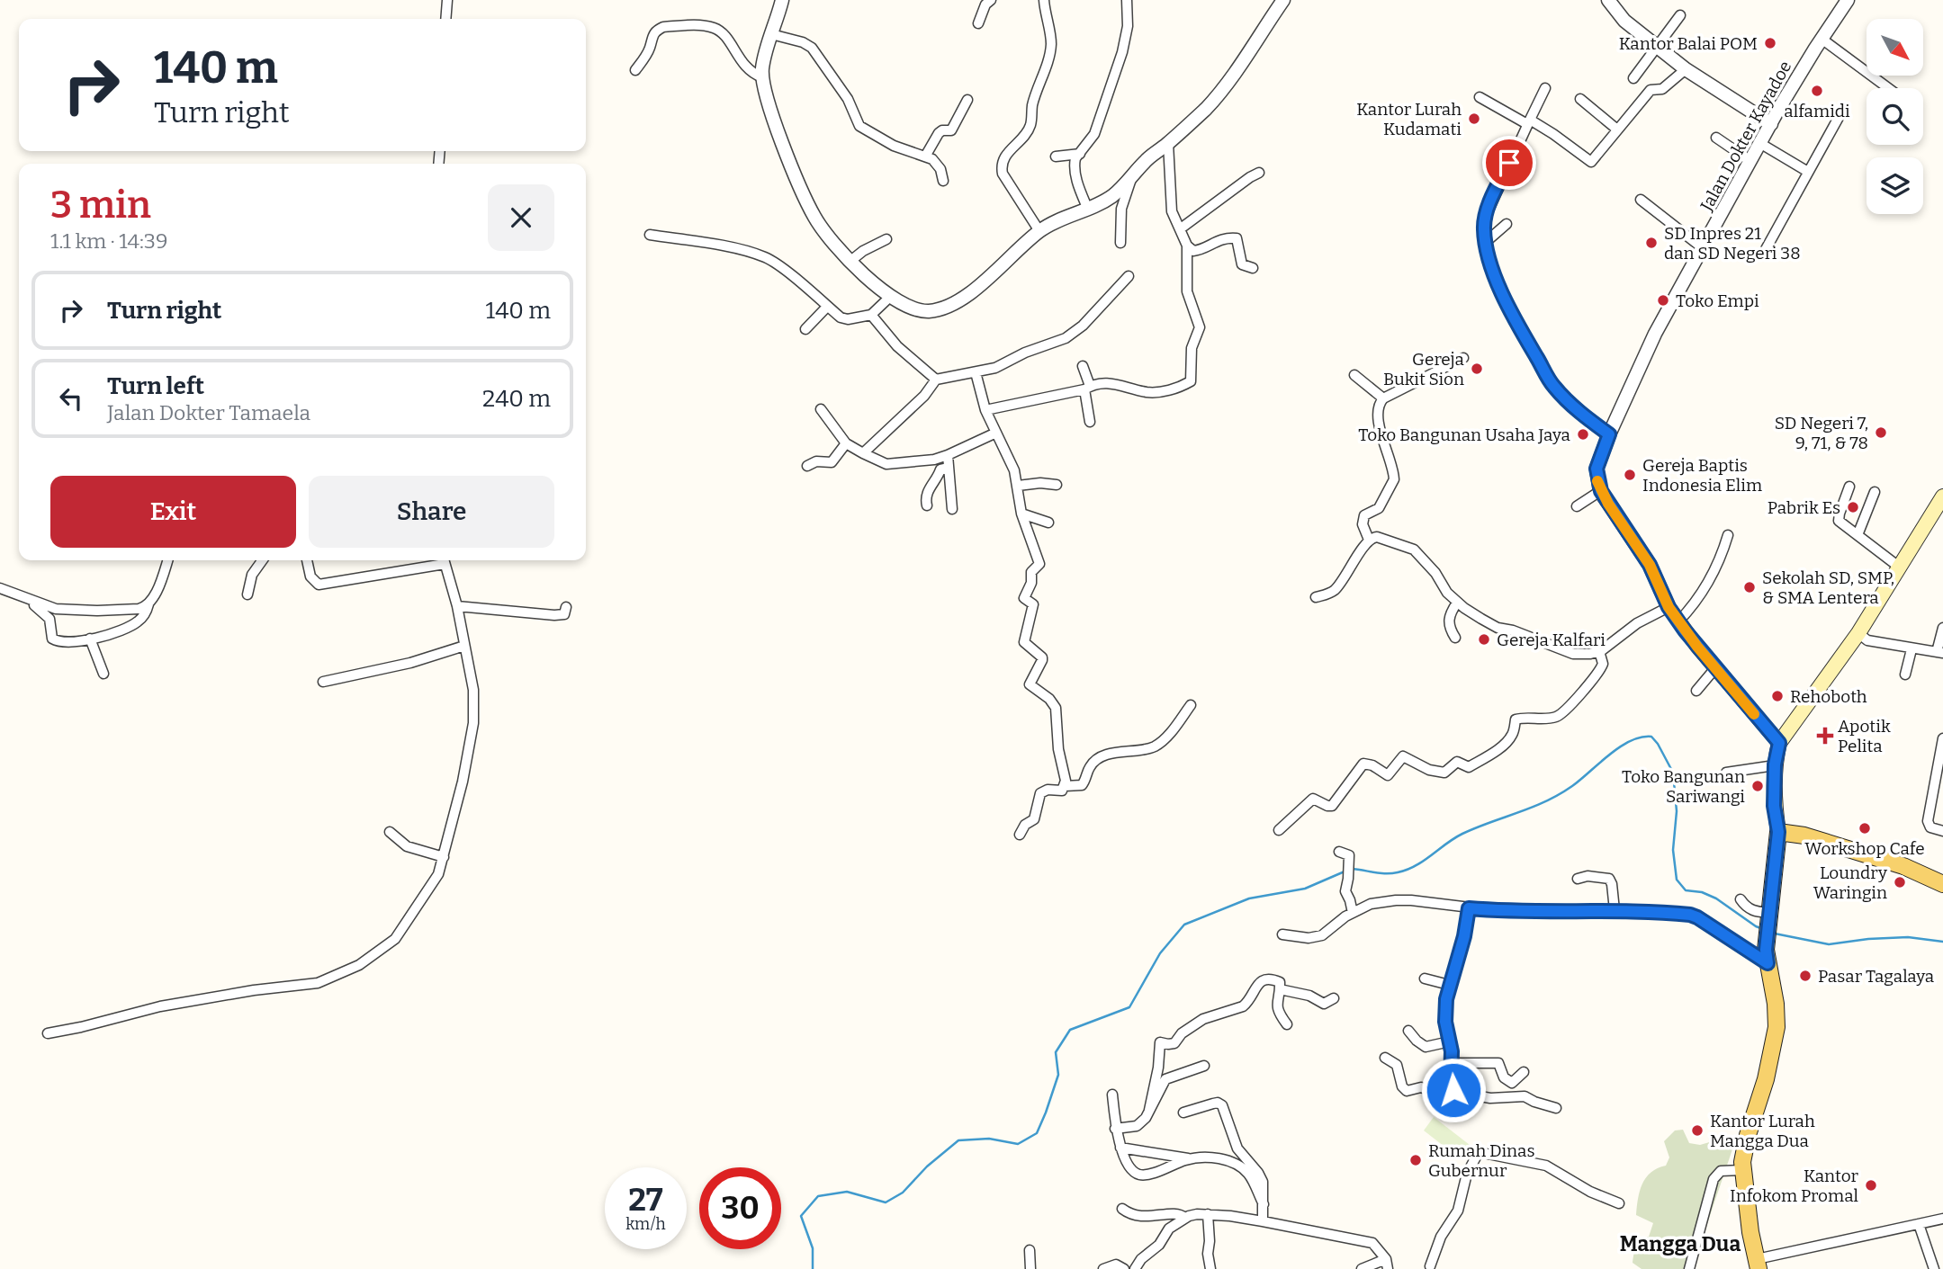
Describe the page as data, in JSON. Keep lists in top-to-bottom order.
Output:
{
  "streets": {
    "street": ["Jalan Dokter Kayadoe"]
  },
  "districts": ["Mangga Dua"],
  "places": {
    "other": [
      "Kantor Balai POM",
      "alfamidi",
      "Kantor Lurah Kudamati",
      "SD Inpres 21 dan SD Negeri 38",
      "Toko Empi",
      "Gereja Bukit Sion",
      "SD Negeri 7, 9, 71, & 78",
      "Toko Bangunan Usaha Jaya",
      "Gereja Baptis Indonesia Elim",
      "Pabrik Es",
      "Sekolah SD, SMP, & SMA Lentera",
      "Gereja Kalfari",
      "Rehoboth",
      "Toko Bangunan Sariwangi",
      "Workshop Cafe",
      "Loundry Waringin",
      "Pasar Tagalaya",
      "Kantor Lurah Mangga Dua",
      "Rumah Dinas Gubernur",
      "Kantor Infokom Promal"
    ],
    "health": ["Apotik Pelita"]
  },
  "north": "bottom right",
  "page": {
    "turn": ["140 m", "Turn right"],
    "heading": ["3 min", "1.1 km · 14:39"],
    "list": [
      {
        "name": "Turn right",
        "value": "140 m"
      },
      {
        "name": "Turn left",
        "note": "Jalan Dokter Tamaela",
        "value": "240 m"
      }
    ],
    "buttons": ["Exit", "Share"],
    "speed": "27 km/h",
    "limit": "30"
  }
}
